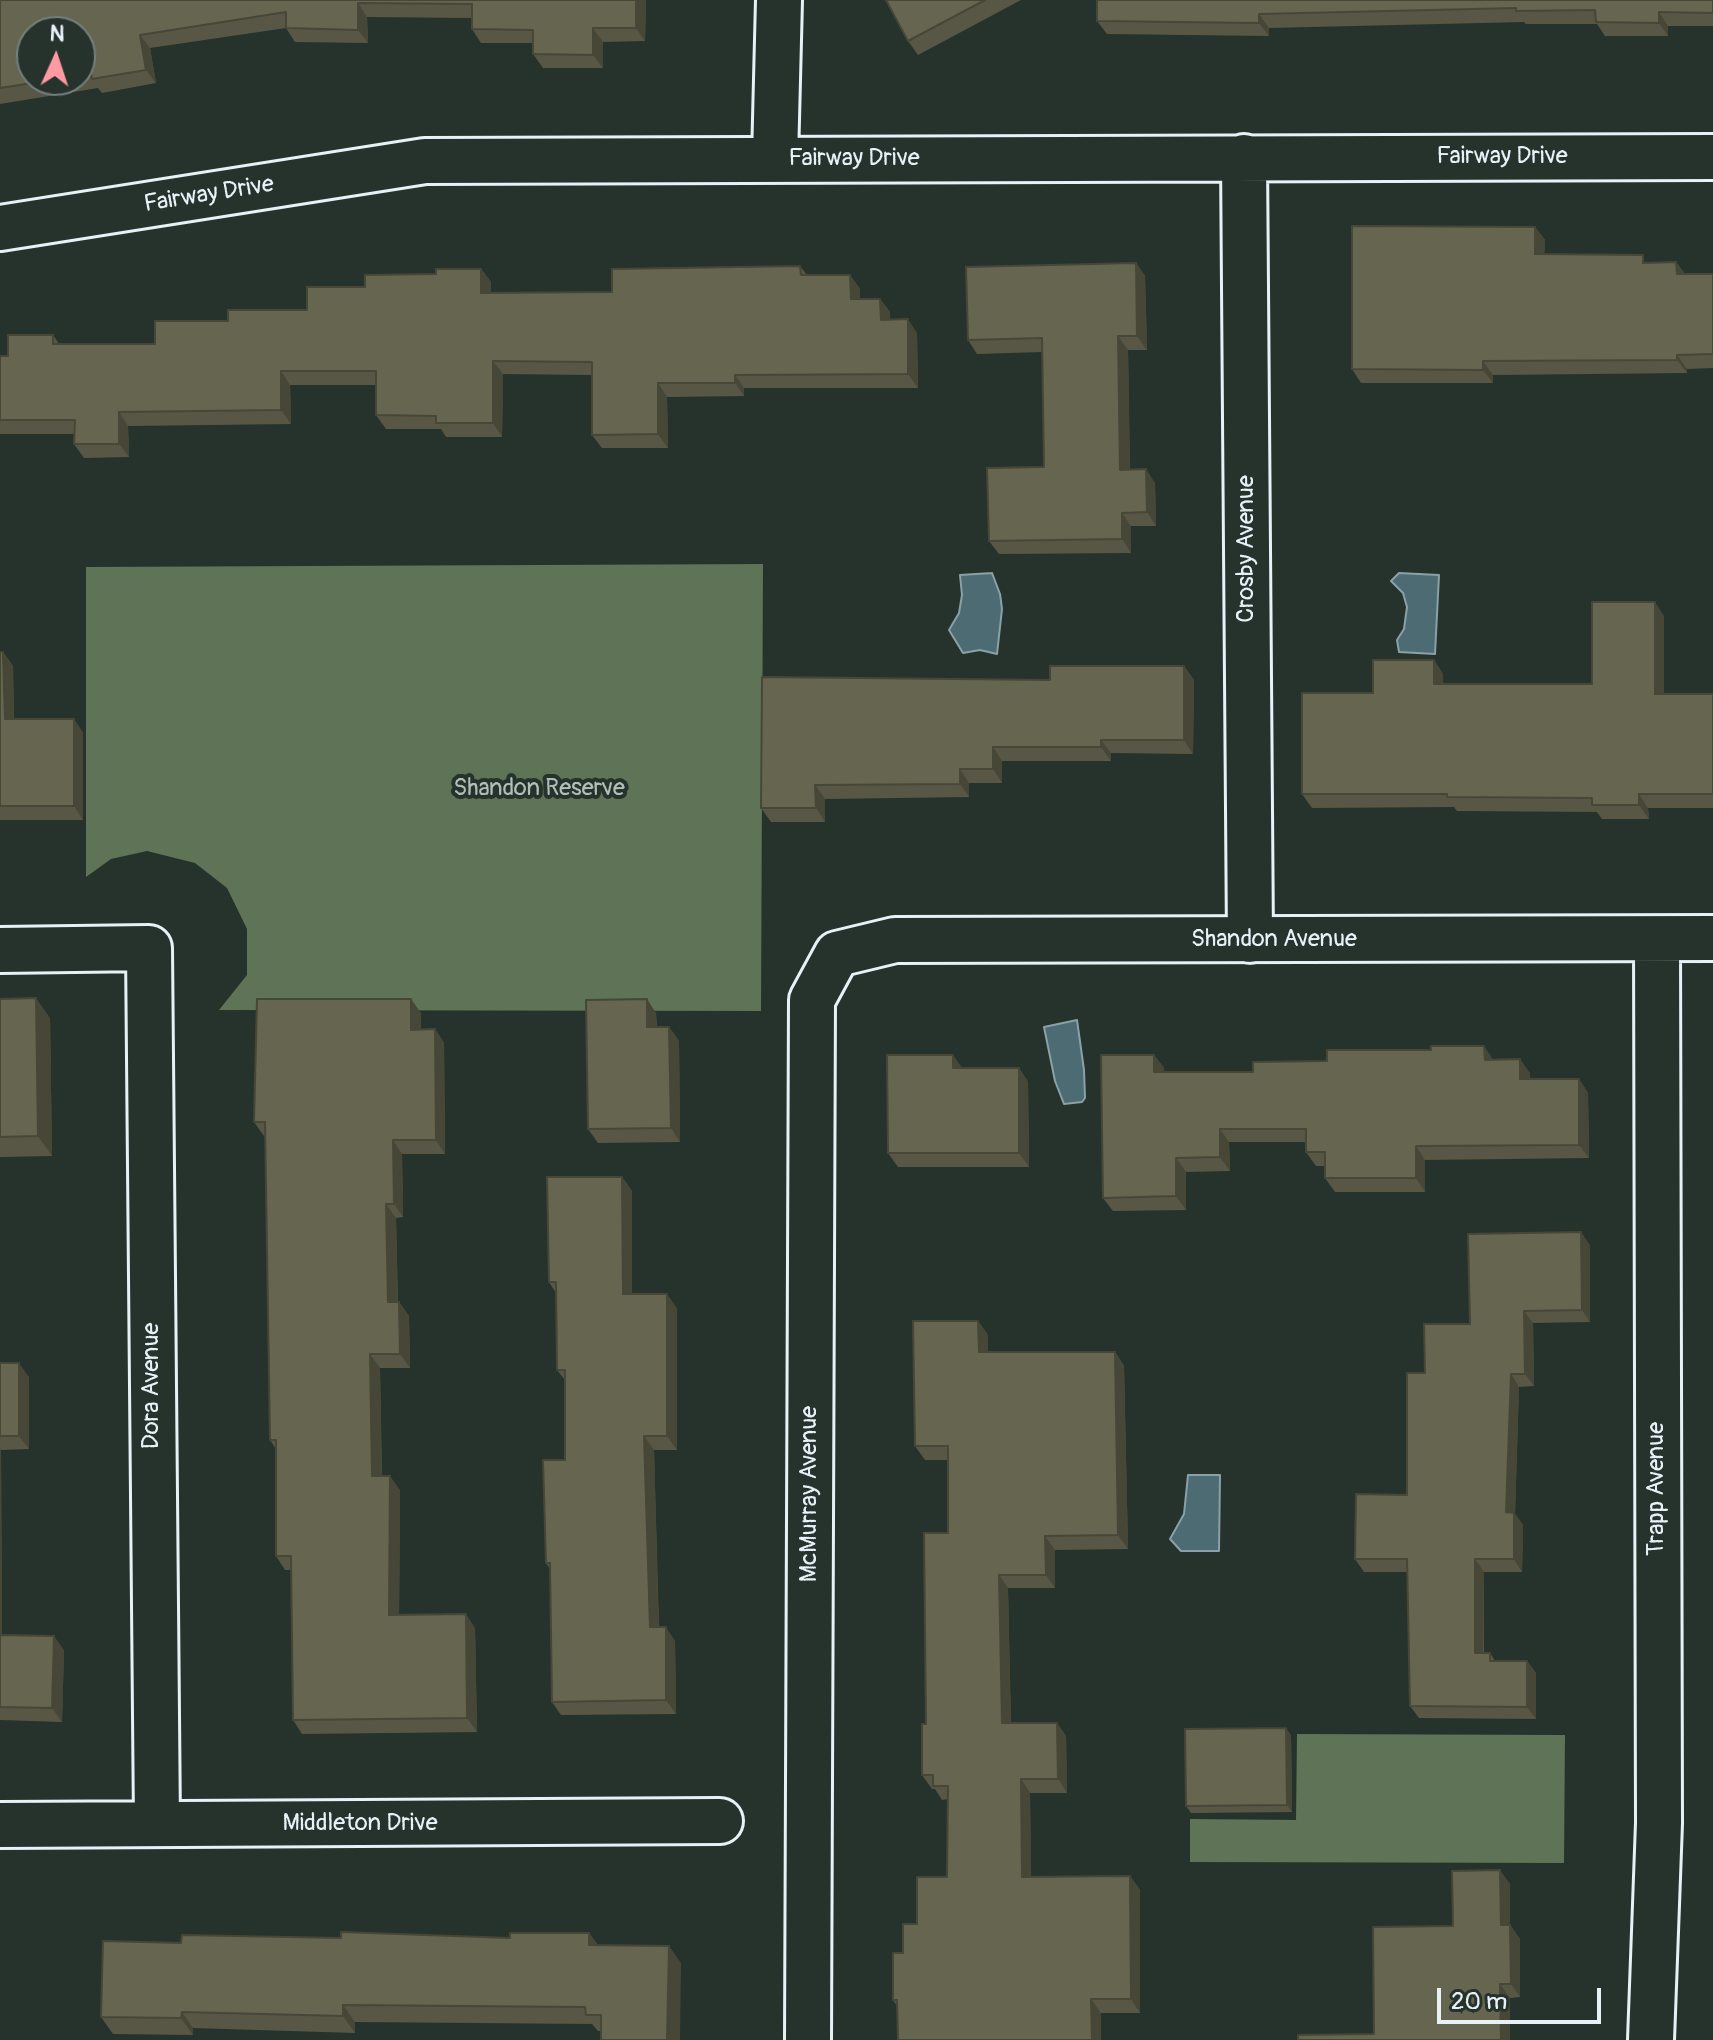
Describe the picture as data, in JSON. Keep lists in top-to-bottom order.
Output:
{
  "streets": {
    "street": [
      "Fairway Drive",
      "Crosby Avenue",
      "Shandon Avenue",
      "Dora Avenue",
      "Trapp Avenue",
      "McMurray Avenue",
      "Middleton Drive"
    ]
  },
  "crossings": [
    ["Fairway Drive", "Crosby Avenue"],
    ["Crosby Avenue", "Shandon Avenue"],
    ["Shandon Avenue", "Trapp Avenue"],
    ["Shandon Avenue", "McMurray Avenue"],
    ["Dora Avenue", "Middleton Drive"]
  ],
  "parks": ["Shandon Reserve"],
  "scale_bar": "20 m",
  "north": "top"
}
